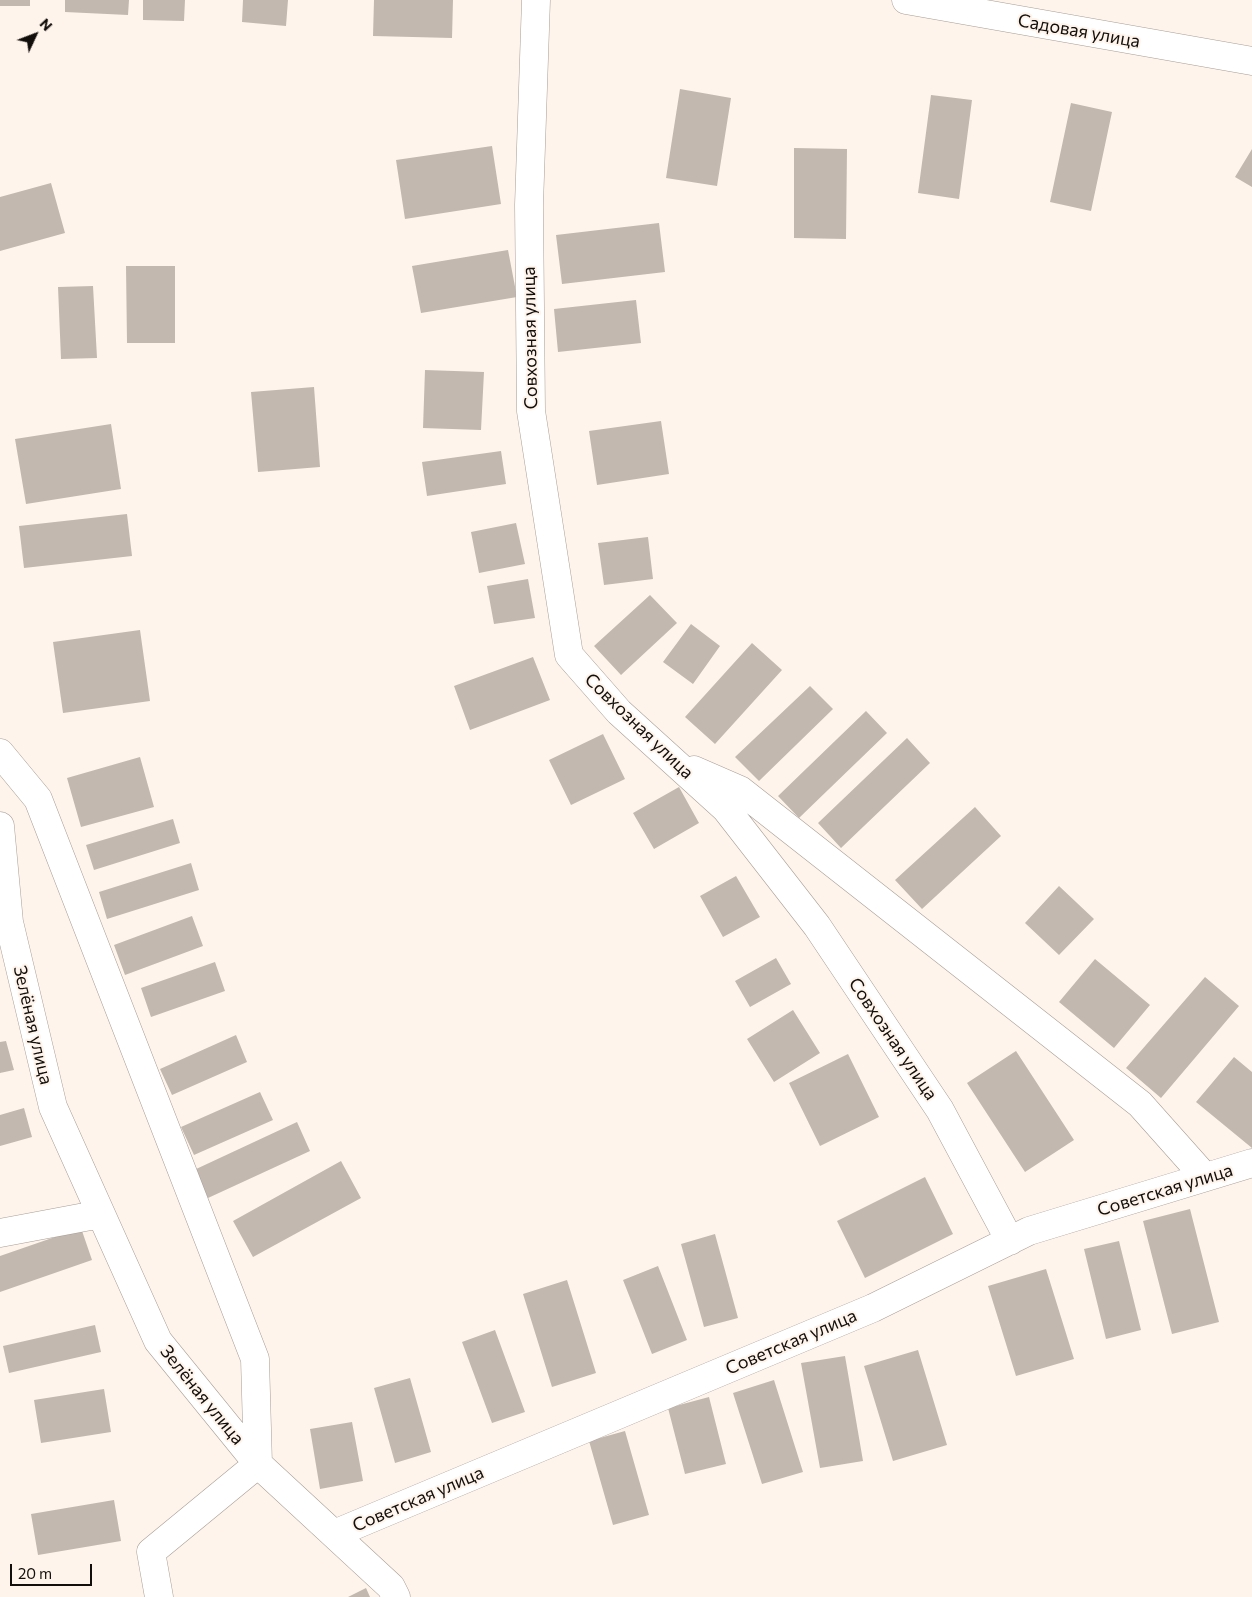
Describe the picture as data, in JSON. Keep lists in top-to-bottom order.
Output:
{
  "streets": {
    "street": [
      "Садовая улица",
      "Совхозная улица",
      "Зелёная улица",
      "Советская улица"
    ]
  },
  "crossings": [
    ["Совхозная улица", "Советская улица"],
    ["Зелёная улица", "Советская улица"]
  ],
  "scale_bar": "20 m",
  "north": "top right"
}
